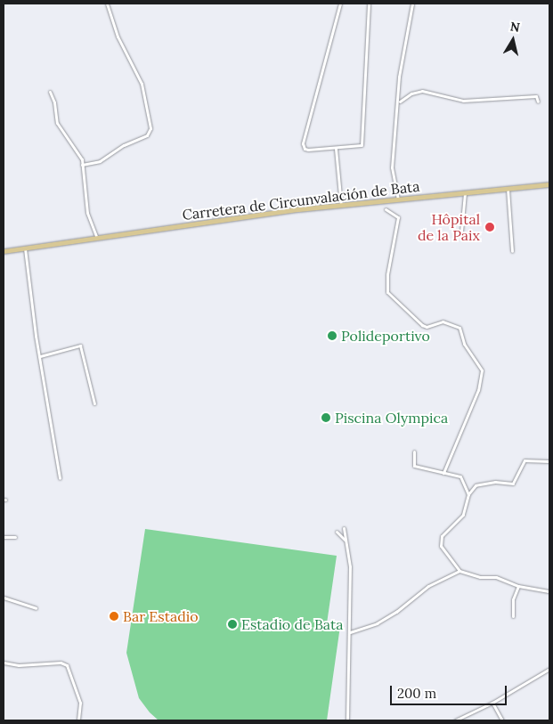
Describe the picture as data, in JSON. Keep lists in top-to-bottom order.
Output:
{
  "streets": {
    "main road": ["Carretera de Circunvalación de Bata"]
  },
  "places": [
    "Hôpital de la Paix",
    "Polideportivo",
    "Piscina Olympica",
    "Bar Estadio",
    "Estadio de Bata"
  ],
  "scale_bar": "200 m",
  "north": "top"
}
